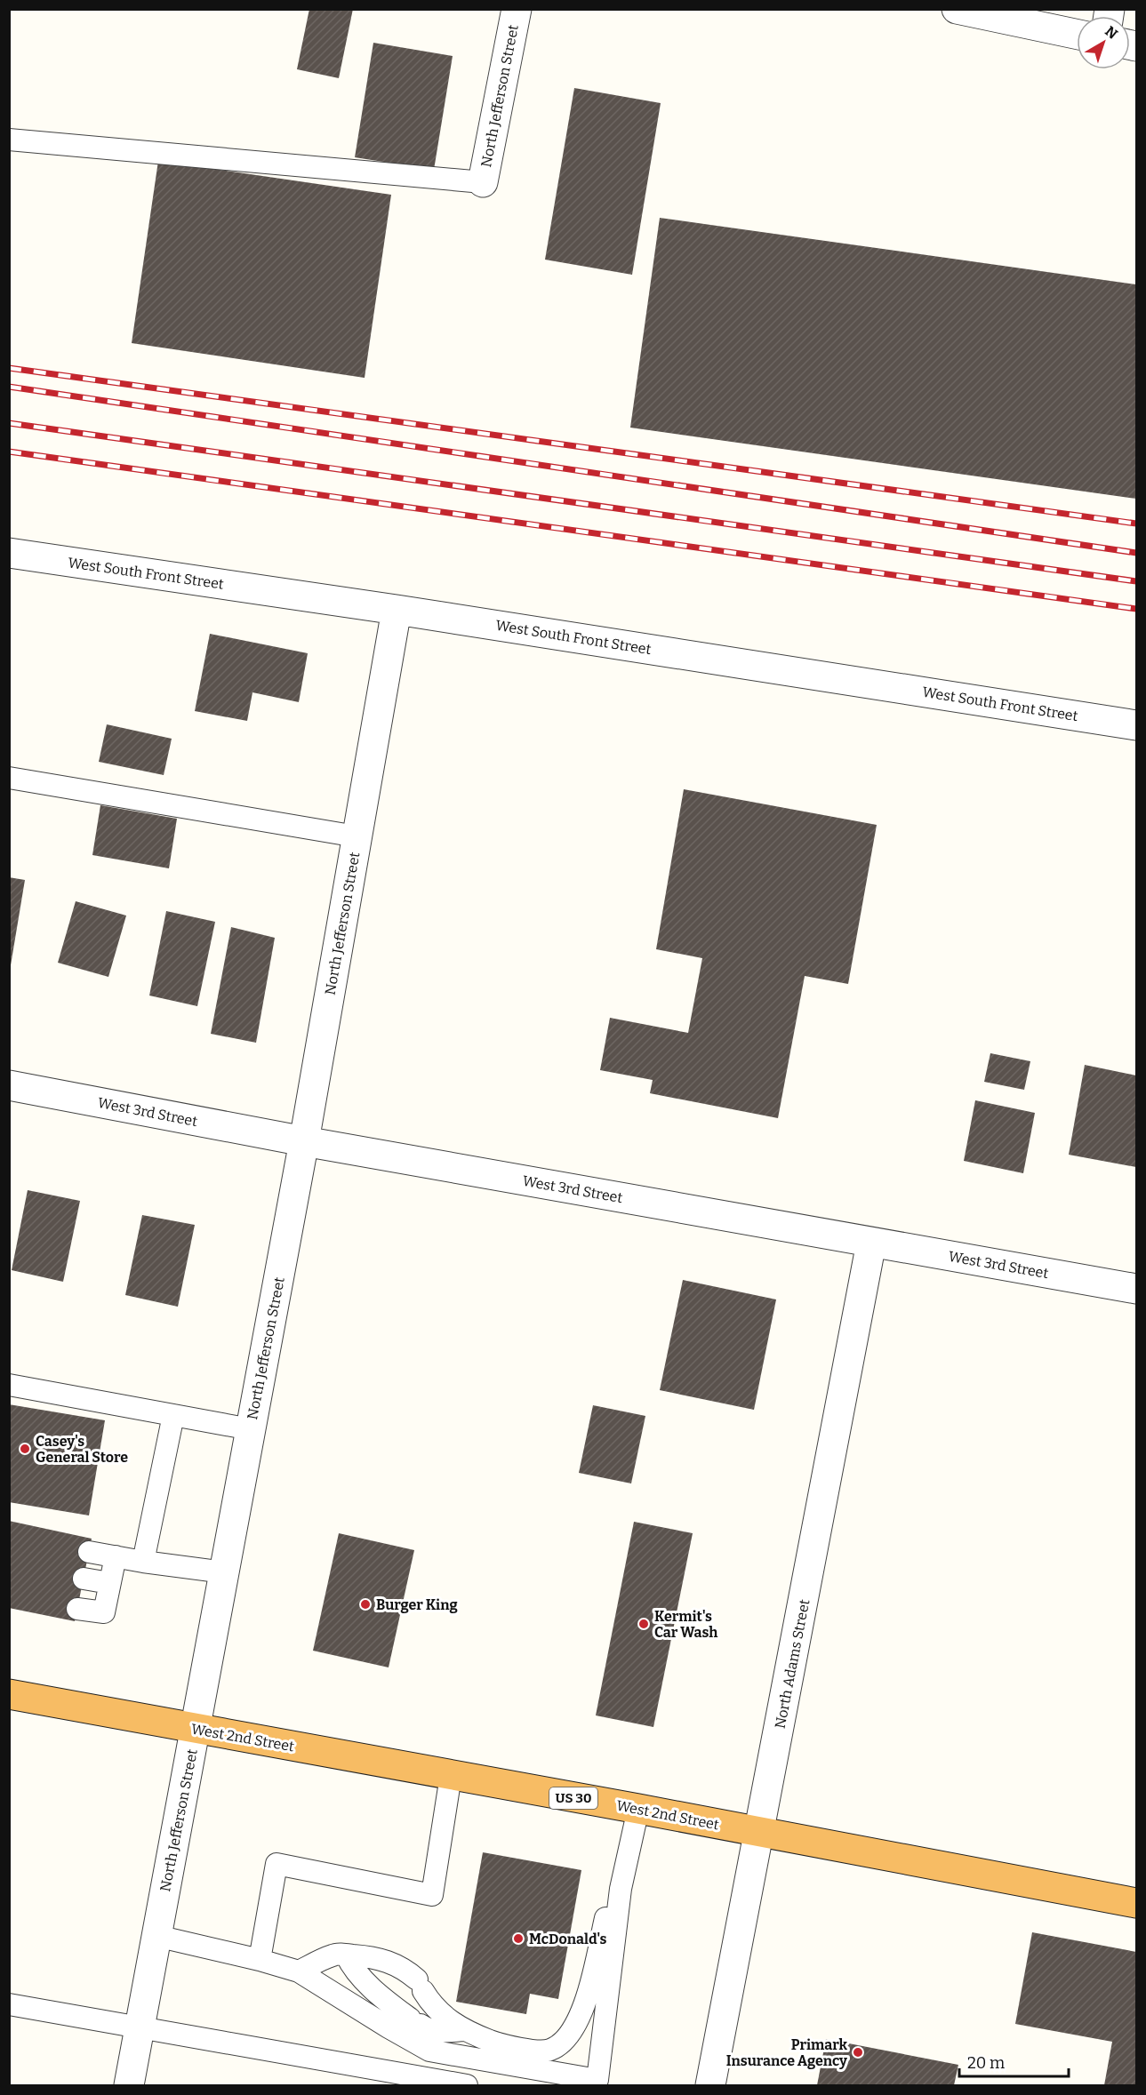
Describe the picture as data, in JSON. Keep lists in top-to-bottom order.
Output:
{
  "streets": {
    "highway": ["West 2nd Street", "US 30"],
    "street": [
      "North Jefferson Street",
      "West South Front Street",
      "West 3rd Street",
      "North Adams Street"
    ]
  },
  "crossings": [
    ["North Jefferson Street", "West South Front Street"],
    ["North Jefferson Street", "West 3rd Street"],
    ["North Jefferson Street", "West 2nd Street"],
    ["West 3rd Street", "North Adams Street"],
    ["North Adams Street", "West 2nd Street"]
  ],
  "places": [
    "Casey's General Store",
    "Burger King",
    "Kermit's Car Wash",
    "McDonald's",
    "Primark Insurance Agency"
  ],
  "scale_bar": "20 m",
  "north": "top right"
}
